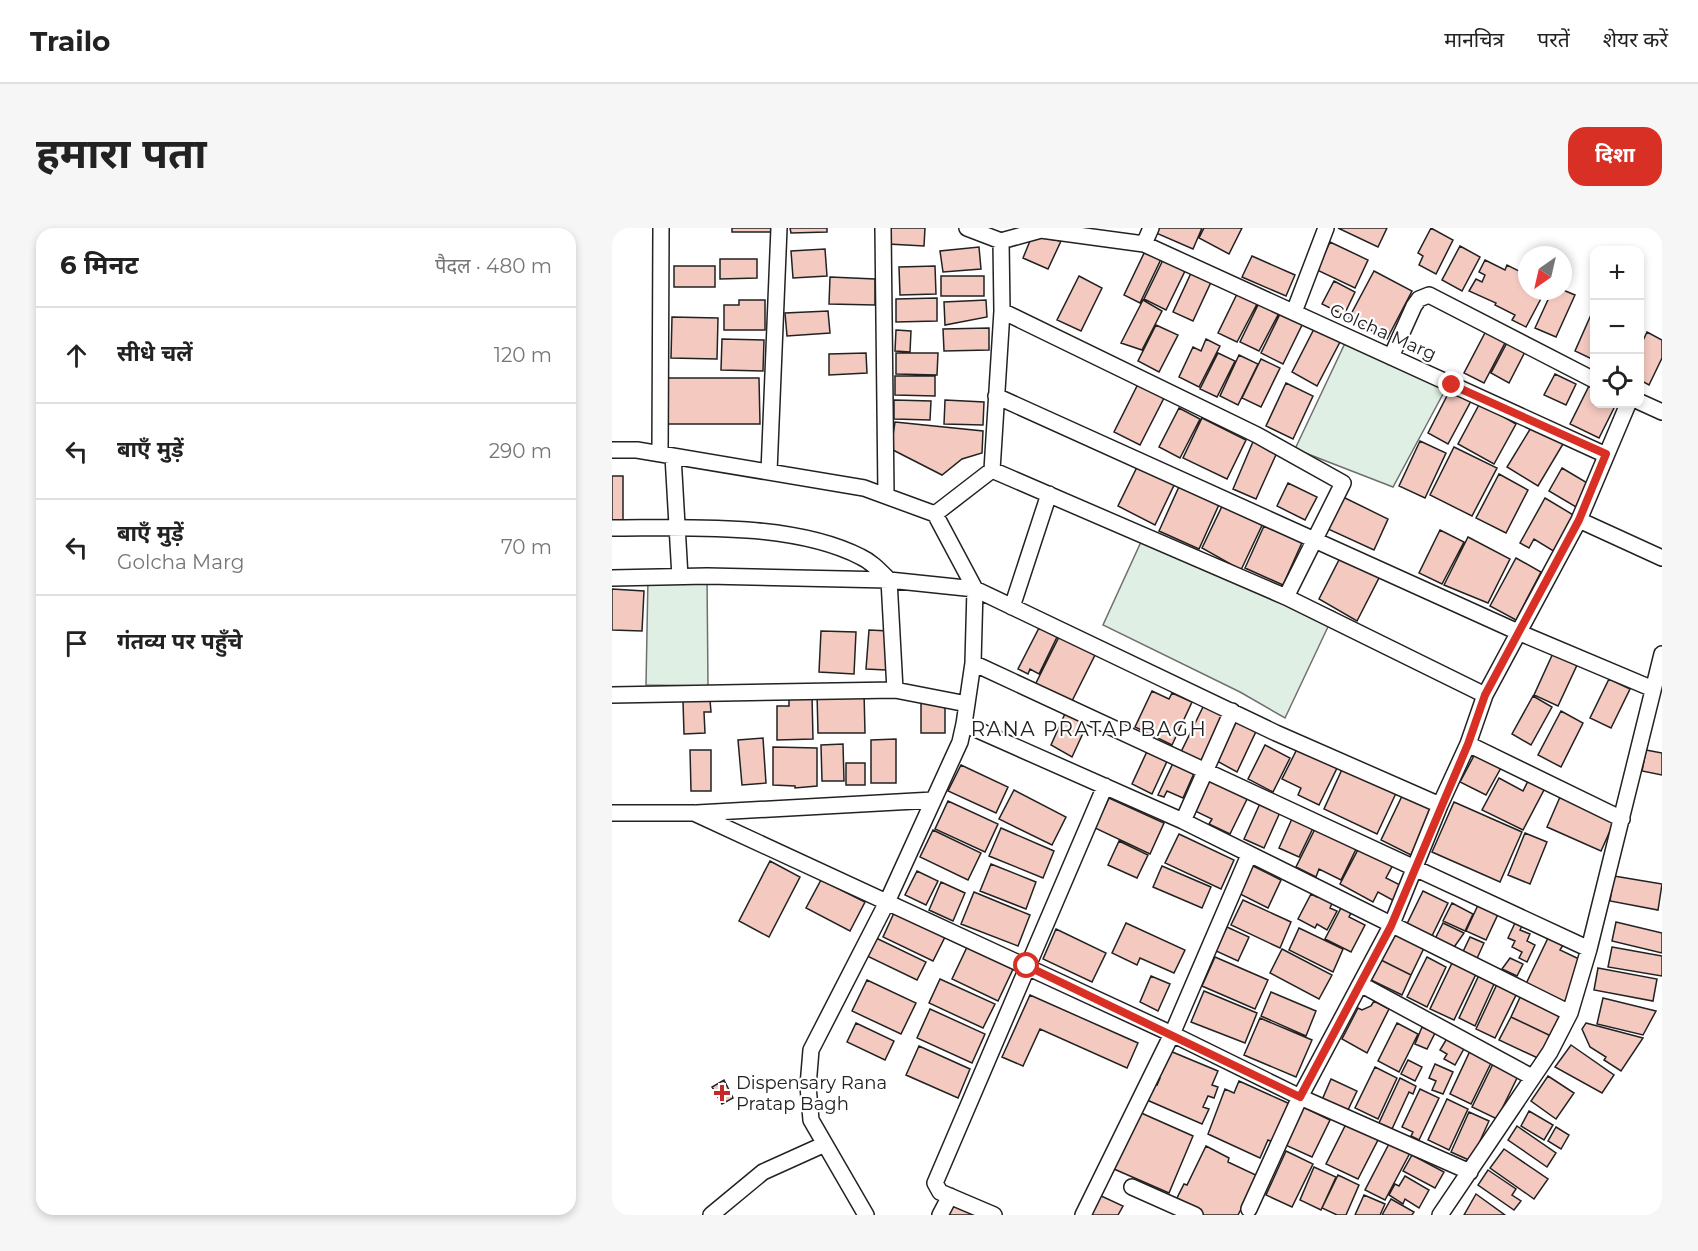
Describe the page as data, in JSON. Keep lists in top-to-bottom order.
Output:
{
  "streets": {
    "street": ["Golcha Marg"]
  },
  "districts": ["RANA PRATAP BAGH"],
  "places": {
    "health": ["Dispensary Rana Pratap Bagh"]
  },
  "north": "bottom left",
  "page": {
    "header": "Trailo",
    "nav": ["मानचित्र", "परतें", "शेयर करें"],
    "title": "हमारा पता",
    "buttons": "दिशा",
    "heading": ["6 मिनट", "पैदल · 480 m"],
    "map_buttons": ["+", "−"],
    "list": [
      ["सीधे चलें", "120 m"],
      ["बाएँ मुड़ें", "290 m"],
      ["बाएँ मुड़ें", "Golcha Marg", "70 m"],
      "गंतव्य पर पहुँचे"
    ]
  }
}
